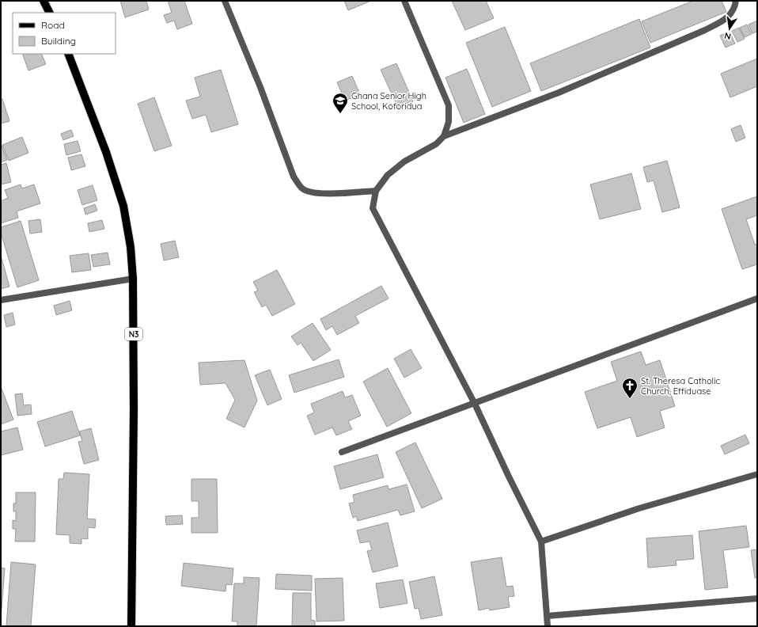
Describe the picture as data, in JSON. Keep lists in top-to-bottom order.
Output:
{
  "streets": {
    "main road": ["N3"]
  },
  "places": {
    "school or university": ["Ghana Senior High School, Koforidua"],
    "church": ["St. Theresa Catholic Church, Effiduase"]
  },
  "legend": ["Road", "Building"],
  "north": "bottom"
}
